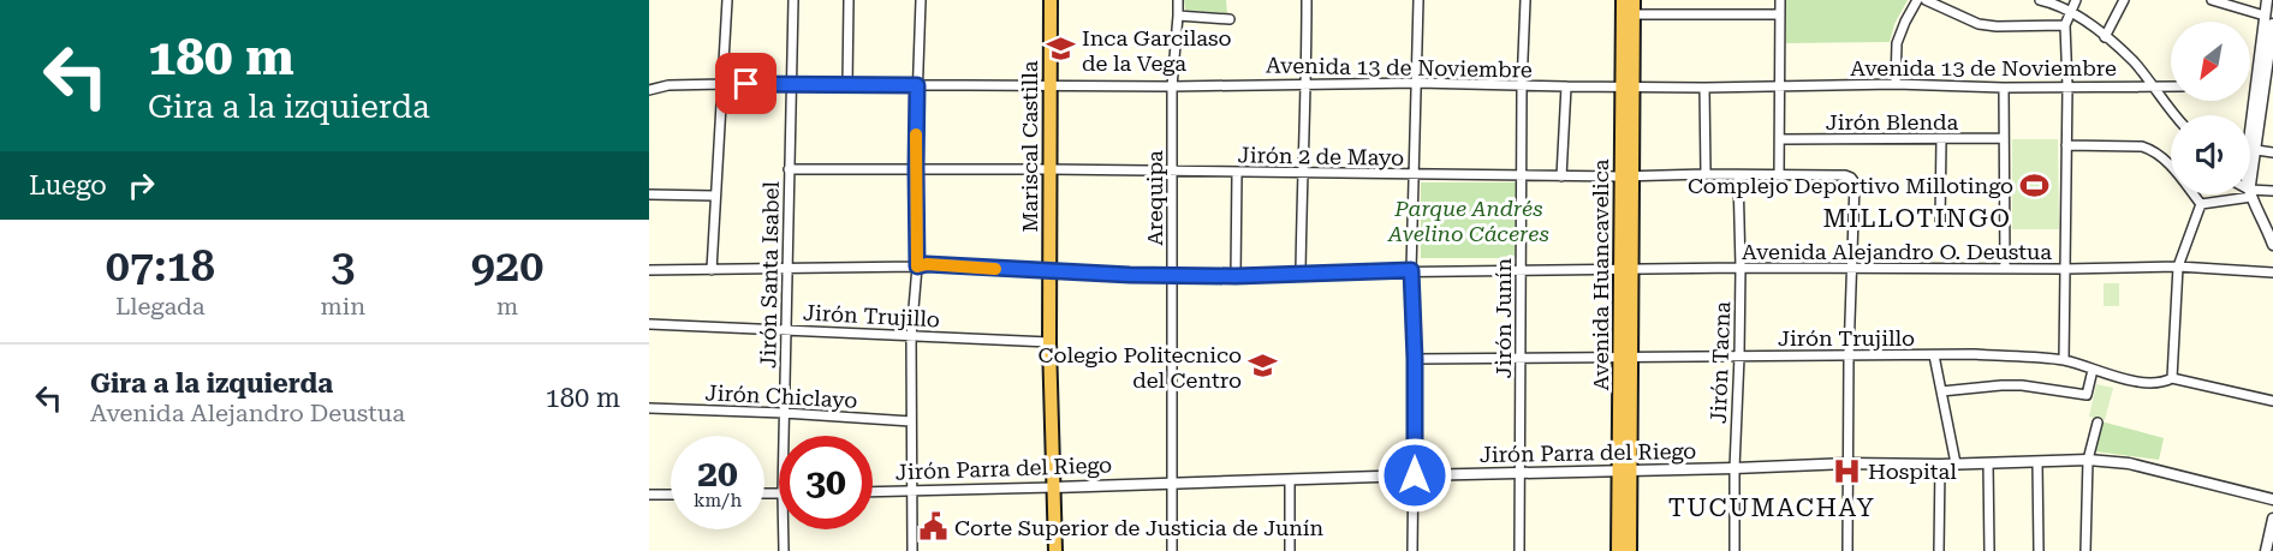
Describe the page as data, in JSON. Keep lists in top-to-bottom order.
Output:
{
  "streets": {
    "highway": ["Mariscal Castilla", "Avenida Huancavelica"],
    "street": [
      "Avenida 13 de Noviembre",
      "Jirón Blenda",
      "Jirón 2 de Mayo",
      "Arequipa",
      "Avenida Alejandro O. Deustua",
      "Jirón Santa Isabel",
      "Jirón Trujillo",
      "Jirón Junín",
      "Jirón Tacna",
      "Jirón Chiclayo",
      "Jirón Parra del Riego"
    ]
  },
  "crossings": [
    ["Avenida 13 de Noviembre", "Mariscal Castilla"],
    ["Avenida 13 de Noviembre", "Arequipa"],
    ["Avenida 13 de Noviembre", "Jirón Santa Isabel"],
    ["Avenida 13 de Noviembre", "Avenida Huancavelica"],
    ["Avenida 13 de Noviembre", "Jirón Junín"],
    ["Mariscal Castilla", "Jirón 2 de Mayo"],
    ["Mariscal Castilla", "Avenida Alejandro O. Deustua"],
    ["Mariscal Castilla", "Jirón Trujillo"],
    ["Mariscal Castilla", "Jirón Parra del Riego"],
    ["Jirón 2 de Mayo", "Arequipa"],
    ["Jirón 2 de Mayo", "Avenida Alejandro O. Deustua"],
    ["Jirón 2 de Mayo", "Jirón Santa Isabel"],
    ["Jirón 2 de Mayo", "Avenida Huancavelica"],
    ["Jirón 2 de Mayo", "Jirón Junín"],
    ["Jirón 2 de Mayo", "Jirón Tacna"],
    ["Arequipa", "Avenida Alejandro O. Deustua"],
    ["Arequipa", "Jirón Parra del Riego"],
    ["Avenida Alejandro O. Deustua", "Jirón Santa Isabel"],
    ["Avenida Alejandro O. Deustua", "Avenida Huancavelica"],
    ["Avenida Alejandro O. Deustua", "Jirón Junín"],
    ["Avenida Alejandro O. Deustua", "Jirón Tacna"],
    ["Jirón Santa Isabel", "Jirón Trujillo"],
    ["Jirón Santa Isabel", "Jirón Chiclayo"],
    ["Avenida Huancavelica", "Jirón Trujillo"],
    ["Avenida Huancavelica", "Jirón Parra del Riego"],
    ["Jirón Trujillo", "Jirón Junín"],
    ["Jirón Trujillo", "Jirón Tacna"],
    ["Jirón Junín", "Jirón Parra del Riego"],
    ["Jirón Tacna", "Jirón Parra del Riego"]
  ],
  "districts": ["MILLOTINGO", "TUCUMACHAY"],
  "parks": ["Parque Andrés Avelino Cáceres"],
  "places": {
    "school or university": ["Inca Garcilaso de la Vega", "Colegio Politecnico del Centro"],
    "sports": ["Complejo Deportivo Millotingo"],
    "hospital": ["Hospital"],
    "public building": ["Corte Superior de Justicia de Junín"]
  },
  "north": "bottom left",
  "page": {
    "turn": ["180 m", "Gira a la izquierda"],
    "then": "Luego",
    "eta": [
      "07:18",
      "Llegada",
      "3",
      "min",
      "920",
      "m"
    ],
    "list": [
      {
        "name": "Gira a la izquierda",
        "note": "Avenida Alejandro Deustua",
        "value": "180 m"
      }
    ],
    "speed": "20 km/h",
    "limit": "30"
  }
}
